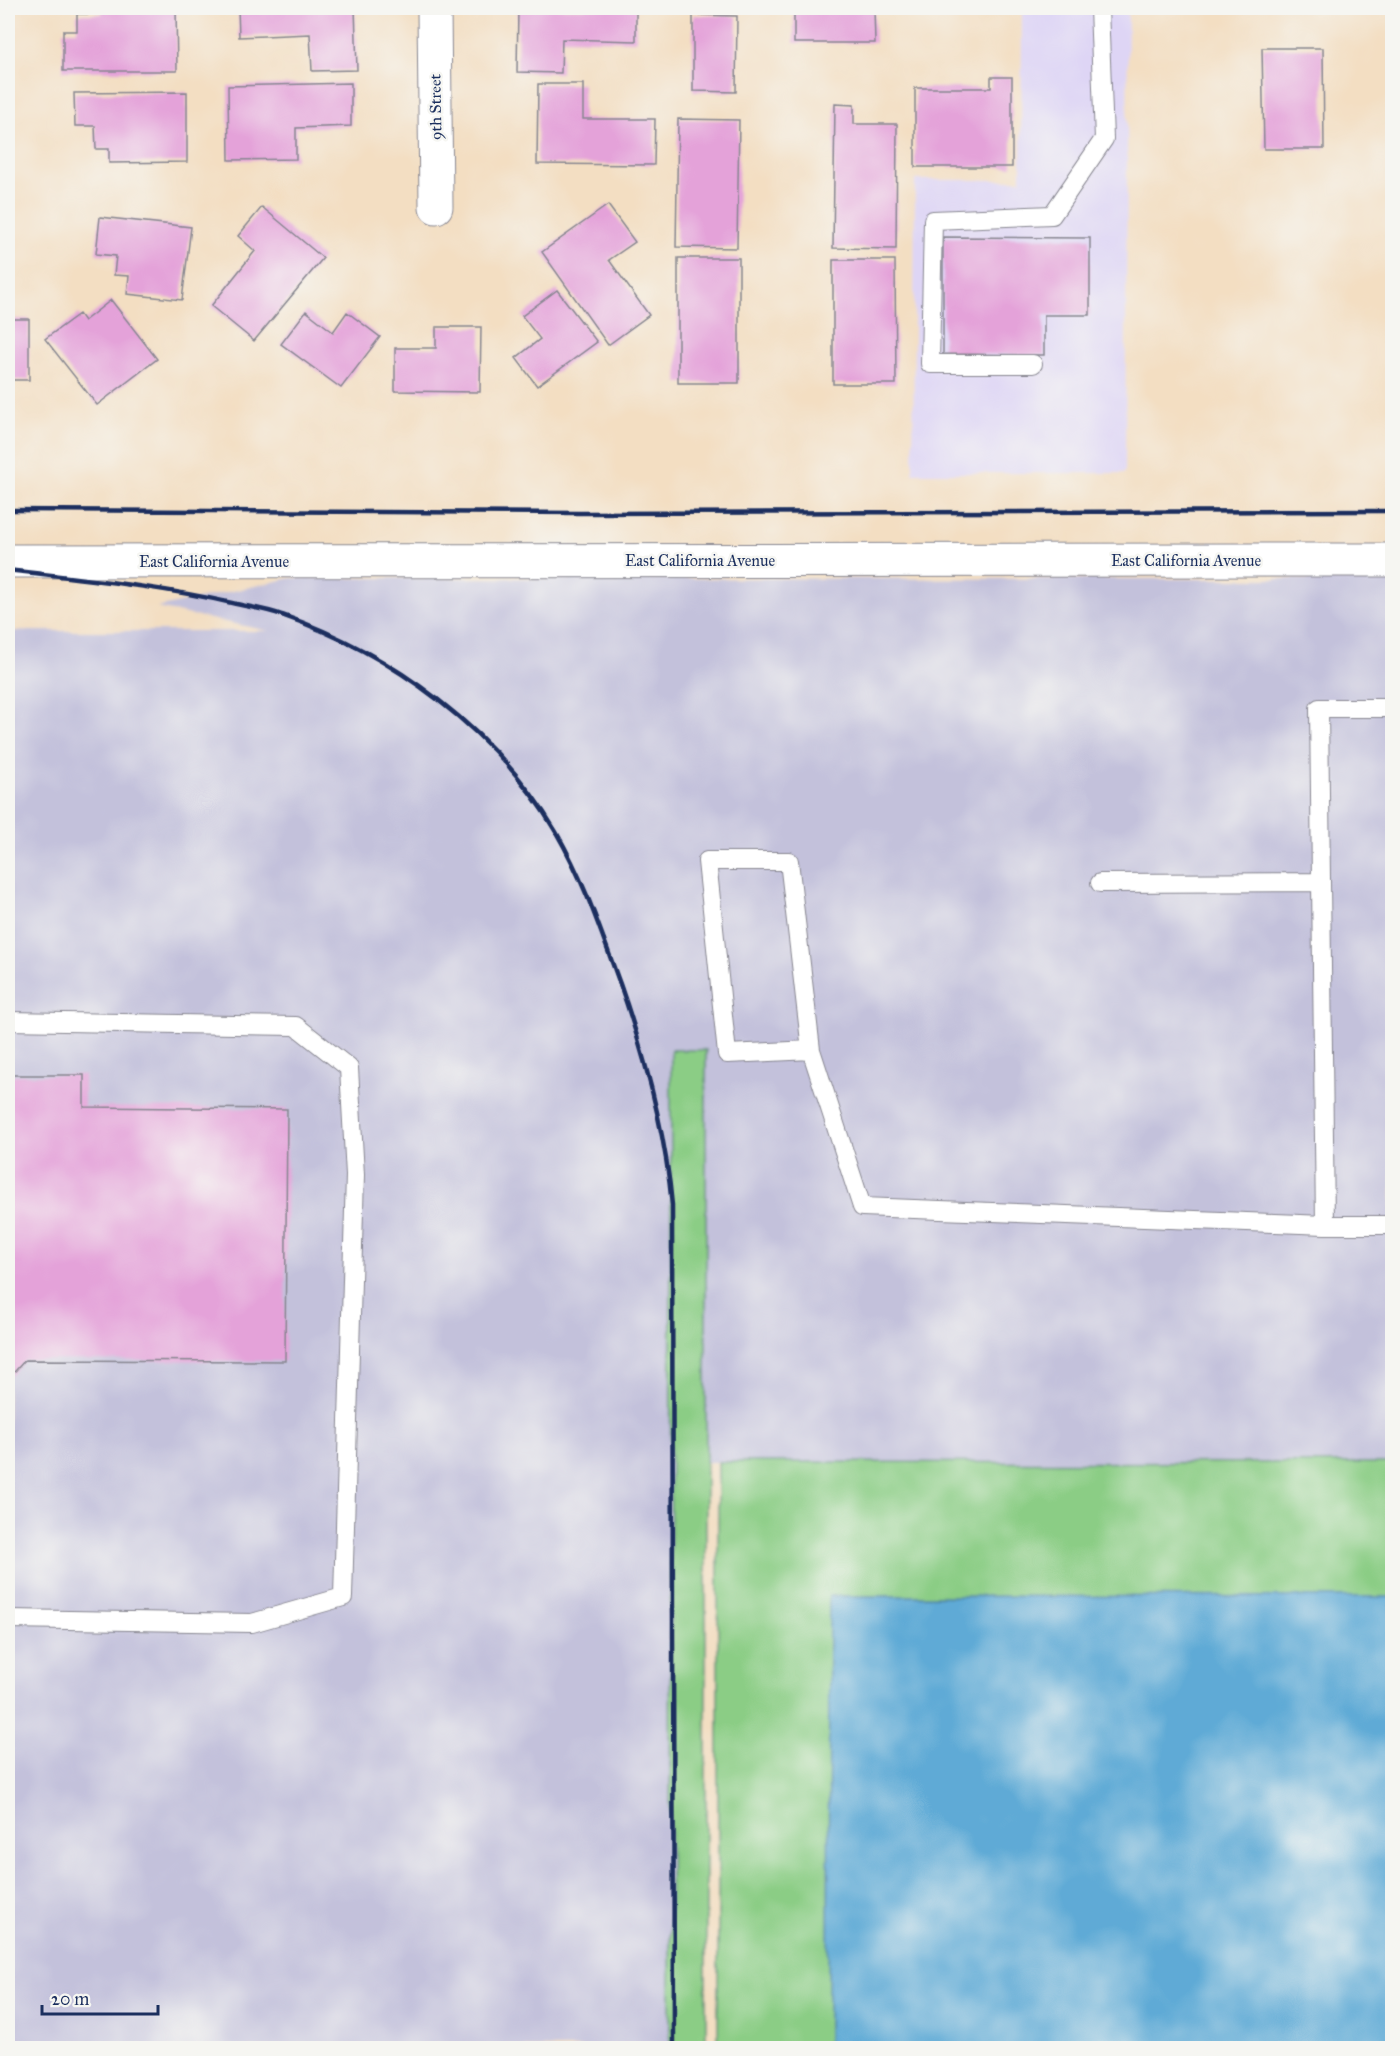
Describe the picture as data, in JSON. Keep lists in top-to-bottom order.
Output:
{
  "streets": {
    "street": ["9th Street", "East California Avenue"]
  },
  "scale_bar": "20 m"
}
